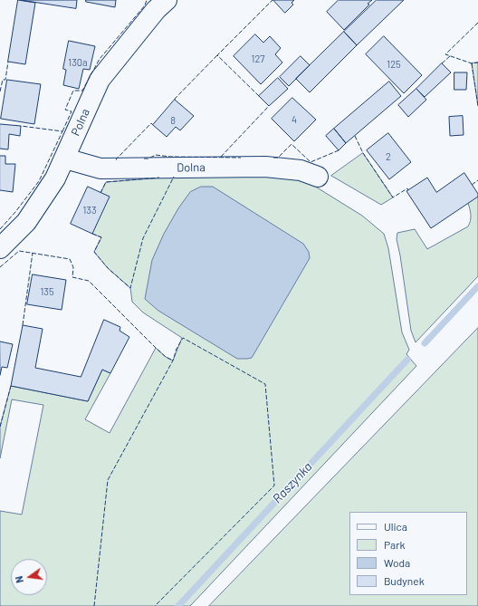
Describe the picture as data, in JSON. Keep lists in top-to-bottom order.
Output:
{
  "streets": {
    "street": ["Polna", "Dolna"]
  },
  "crossings": [
    ["Polna", "Dolna"]
  ],
  "water": ["Raszynka"],
  "house_numbers": [
    "127",
    "130a",
    "125",
    "4",
    "8",
    "2",
    "133",
    "135"
  ],
  "legend": [
    "Ulica",
    "Park",
    "Woda",
    "Budynek"
  ],
  "north": "left"
}
